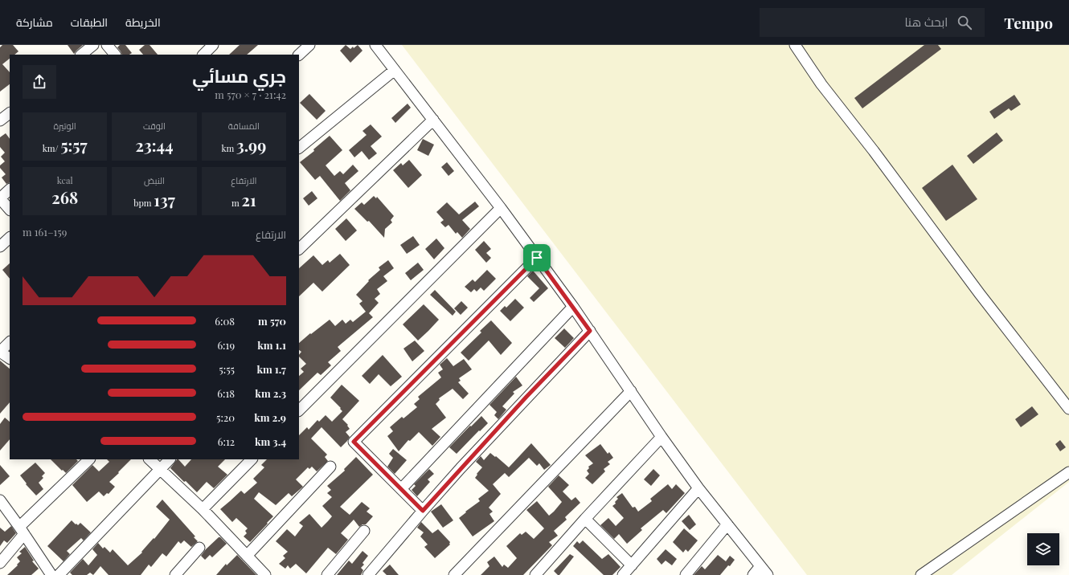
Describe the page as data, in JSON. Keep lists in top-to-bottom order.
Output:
{
  "page": {
    "header": "Tempo",
    "search": "ابحث هنا",
    "nav": ["الخريطة", "الطبقات", "مشاركة"],
    "heading": ["جري مسائي", "21:42 · 7 × 570 m"],
    "stats": [
      ["المسافة", "3.99 km"],
      ["الوقت", "23:44"],
      ["الوتيرة", "5:57 /km"],
      ["الارتفاع", "21 m"],
      ["النبض", "137 bpm"],
      ["kcal", "268"]
    ],
    "chart": ["الارتفاع", "159–161 m"],
    "list": [
      {
        "name": "570 m",
        "note": "6:08"
      },
      {
        "name": "1.1 km",
        "note": "6:19"
      },
      {
        "name": "1.7 km",
        "note": "5:55"
      },
      {
        "name": "2.3 km",
        "note": "6:18"
      },
      {
        "name": "2.9 km",
        "note": "5:20"
      },
      {
        "name": "3.4 km",
        "note": "6:12"
      }
    ]
  }
}
